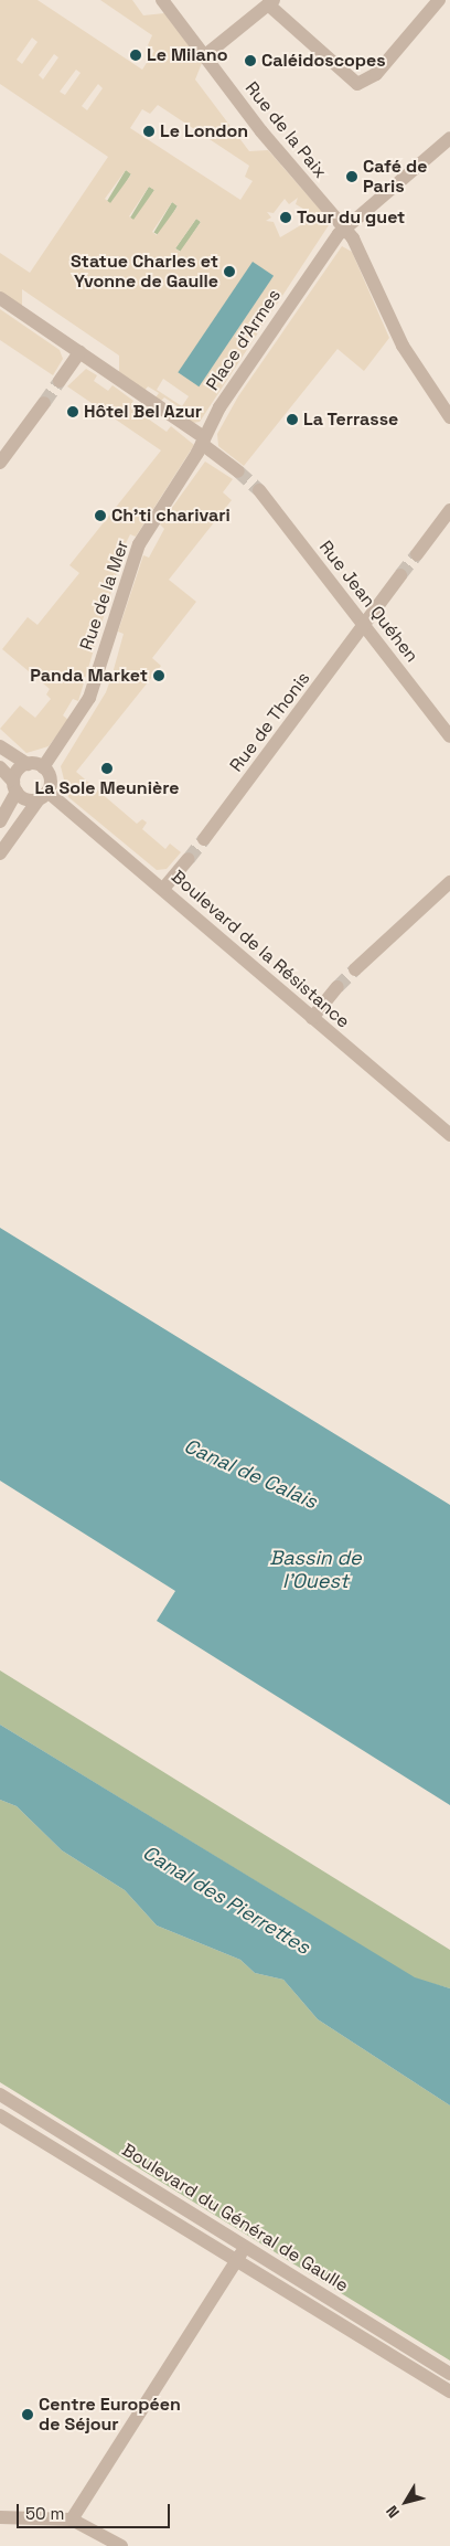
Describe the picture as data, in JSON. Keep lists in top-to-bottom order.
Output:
{
  "streets": {
    "street": [
      "Rue de la Paix",
      "Place d'Armes",
      "Rue de la Mer",
      "Rue Jean Quéhen",
      "Rue de Thonis",
      "Boulevard de la Résistance",
      "Boulevard du Général de Gaulle"
    ]
  },
  "crossings": [
    ["Rue de la Paix", "Place d'Armes"],
    ["Place d'Armes", "Rue de la Mer"],
    ["Rue de la Mer", "Boulevard de la Résistance"],
    ["Rue Jean Quéhen", "Rue de Thonis"]
  ],
  "water": ["Canal de Calais", "Bassin de l'Ouest", "Canal des Pierrettes"],
  "places": [
    "Le Milano",
    "Caléidoscopes",
    "Le London",
    "Café de Paris",
    "Tour du guet",
    "Statue Charles et Yvonne de Gaulle",
    "Hôtel Bel Azur",
    "La Terrasse",
    "Ch'ti charivari",
    "Panda Market",
    "La Sole Meunière",
    "Centre Européen de Séjour"
  ],
  "scale_bar": "50 m",
  "north": "bottom left"
}
